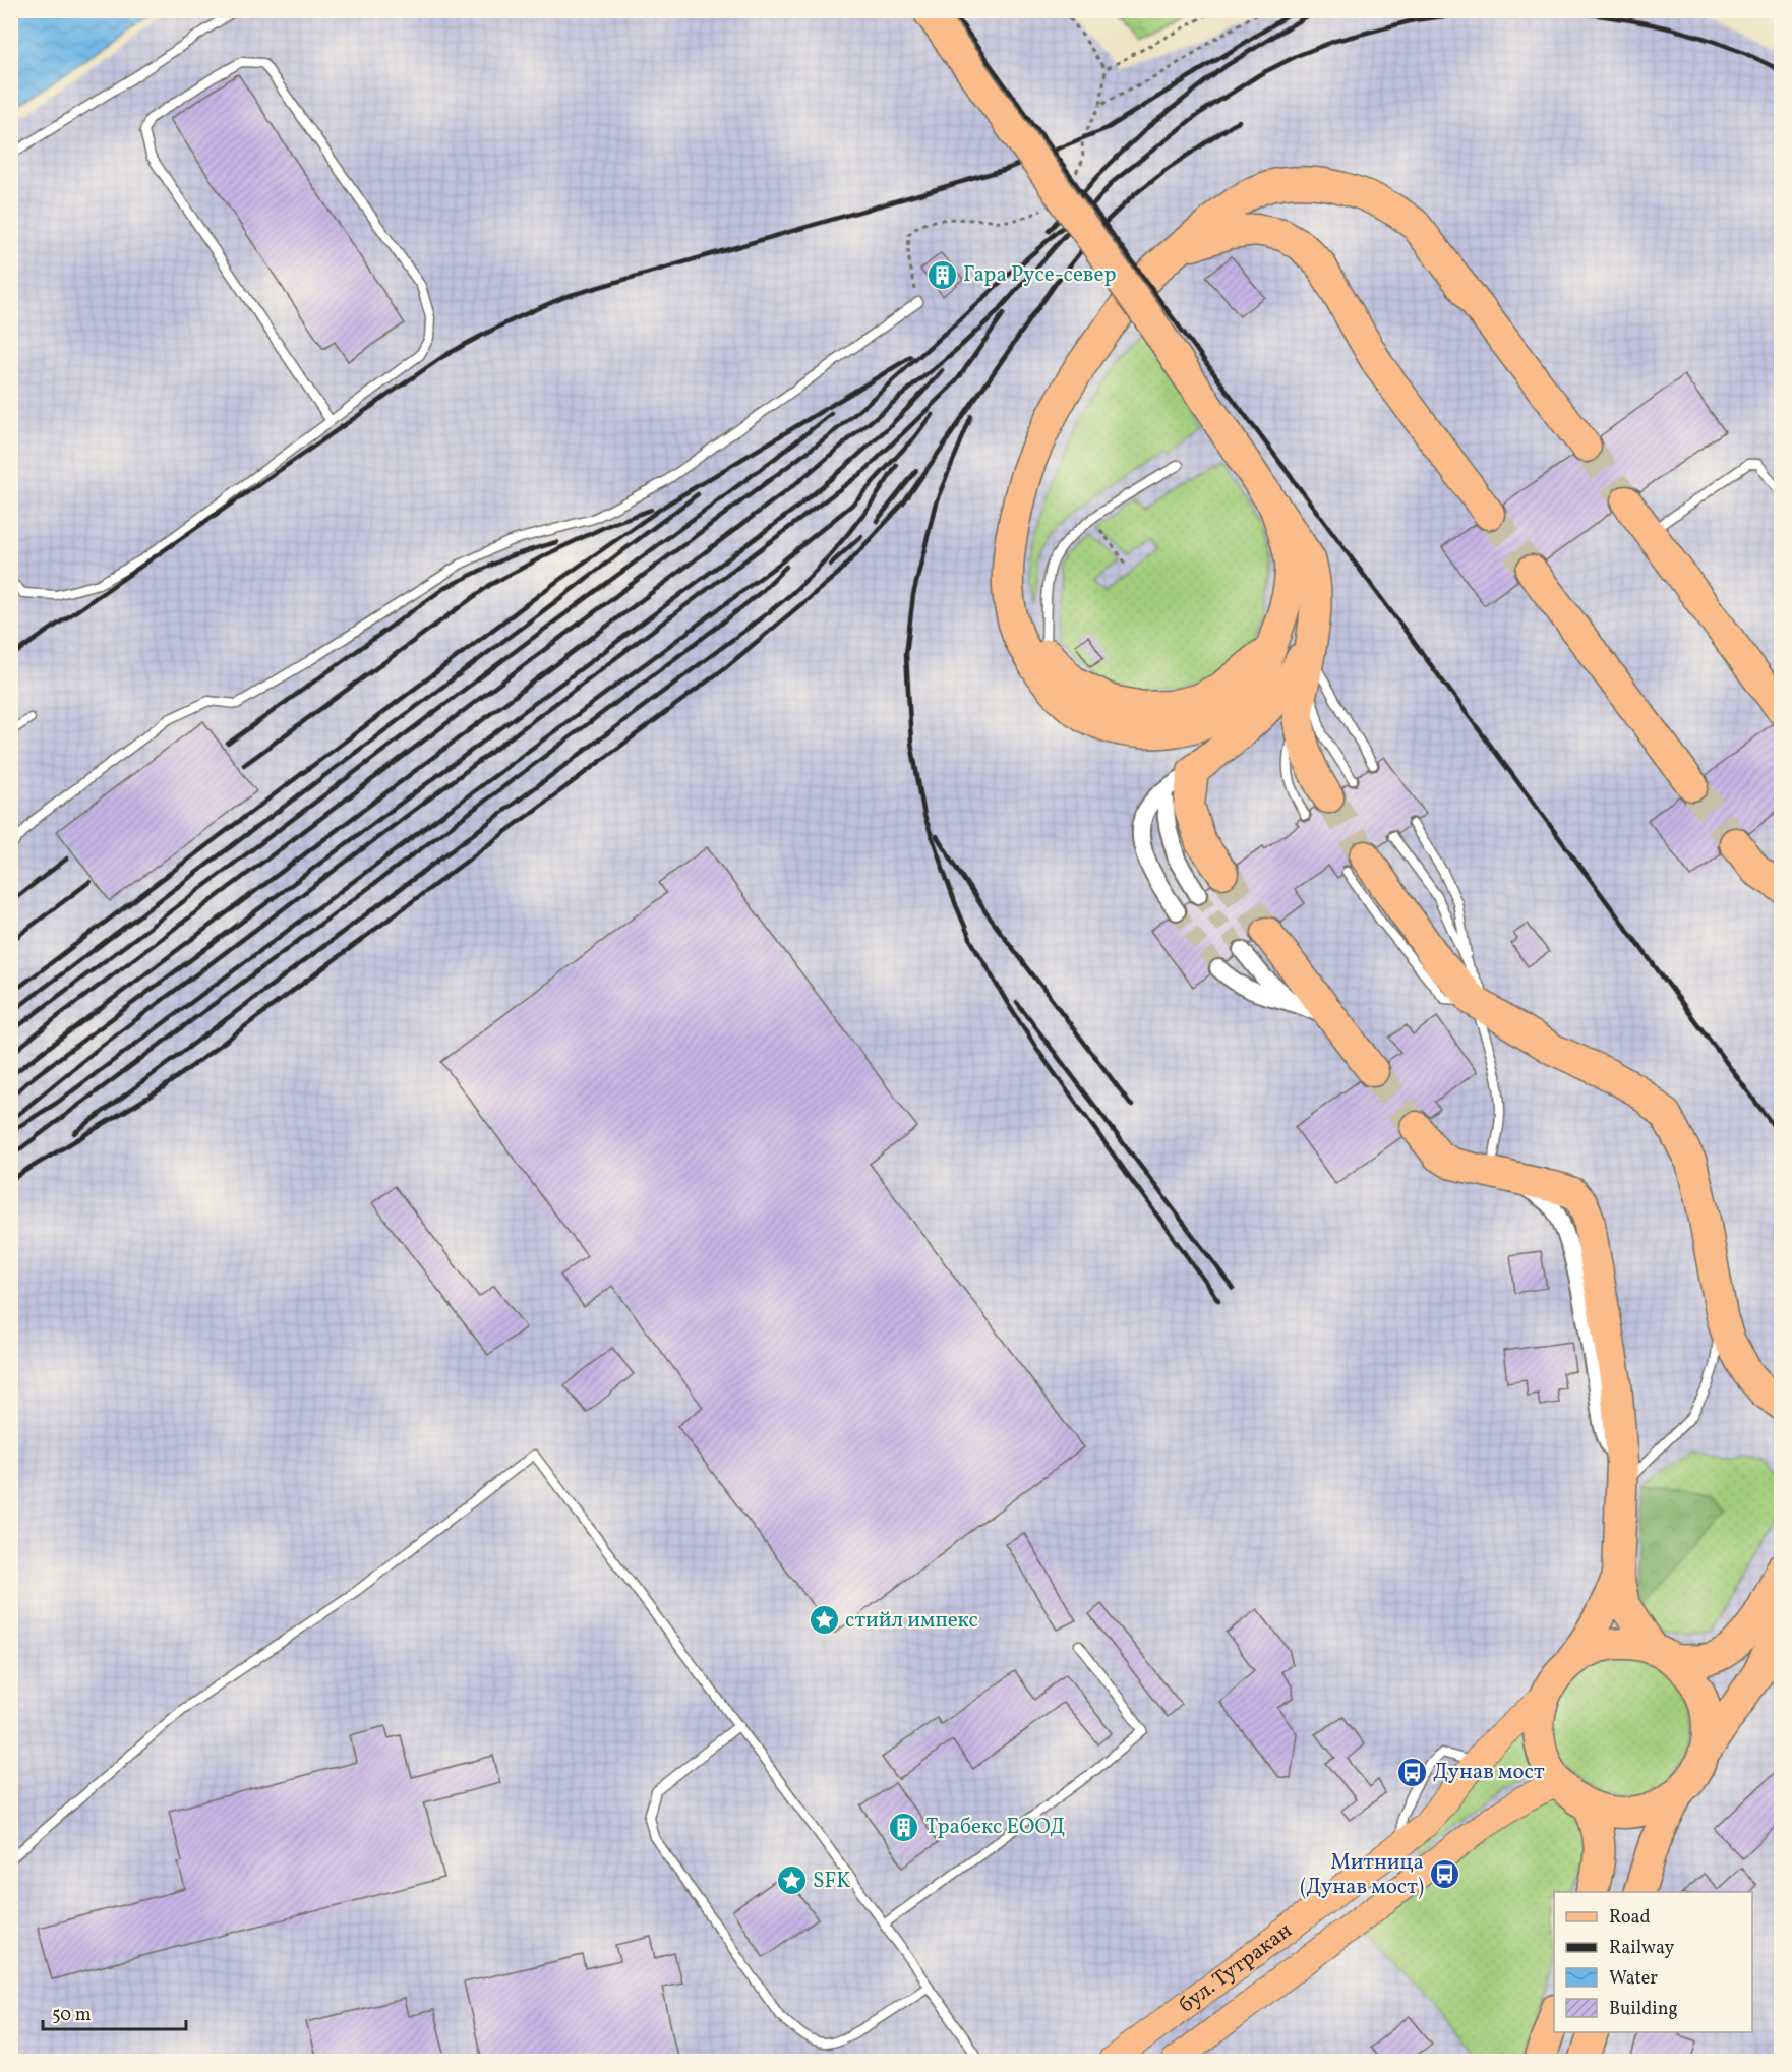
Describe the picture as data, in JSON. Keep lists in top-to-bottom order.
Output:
{
  "streets": {
    "main road": ["бул. Тутракан"]
  },
  "places": {
    "building": ["Гара Русе-север", "Трабекс ЕООД"],
    "place": ["стийл импекс", "SFK"],
    "bus stop": ["Дунав мост", "Митница (Дунав мост)"]
  },
  "legend": [
    "Road",
    "Railway",
    "Water",
    "Building"
  ],
  "scale_bar": "50 m"
}
